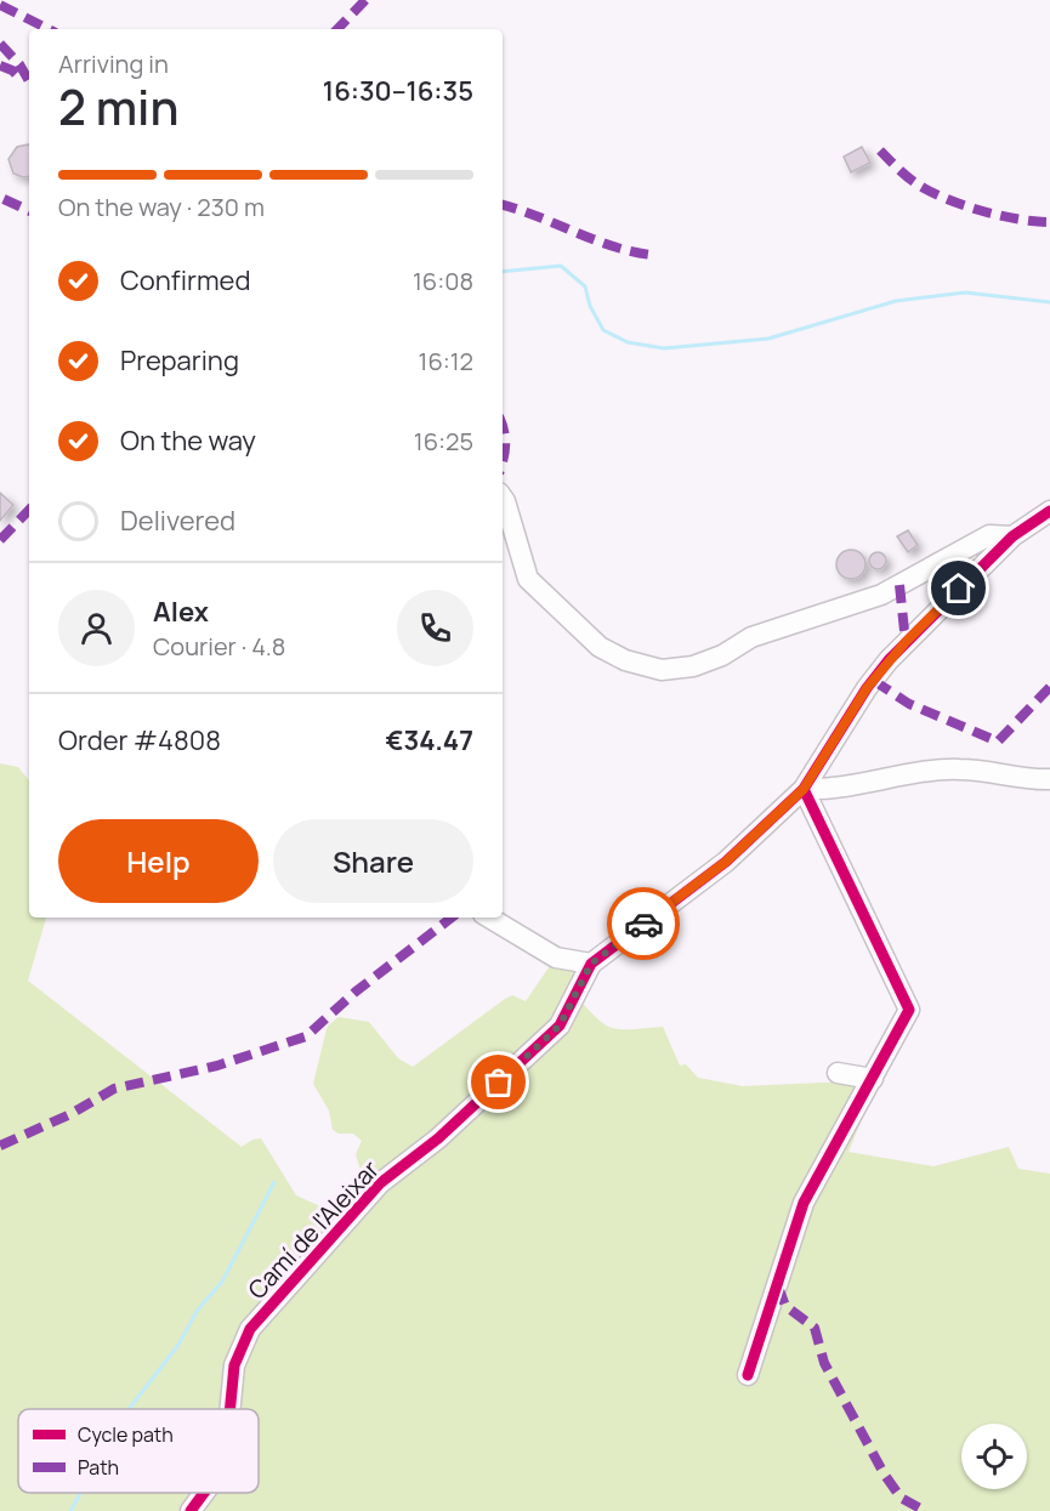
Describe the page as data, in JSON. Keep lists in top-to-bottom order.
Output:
{
  "streets": {
    "street": ["Camí de l'Aleixar"]
  },
  "legend": ["Cycle path", "Path"],
  "page": {
    "heading": ["2 min", "Arriving in", "16:30–16:35"],
    "panel": [
      "Alex",
      "Courier · 4.8",
      "Order #4808",
      "€34.47"
    ],
    "bar": "On the way · 230 m",
    "list": [
      ["Confirmed", "16:08"],
      ["Preparing", "16:12"],
      ["On the way", "16:25"],
      "Delivered"
    ],
    "buttons": ["Help", "Share"]
  }
}
